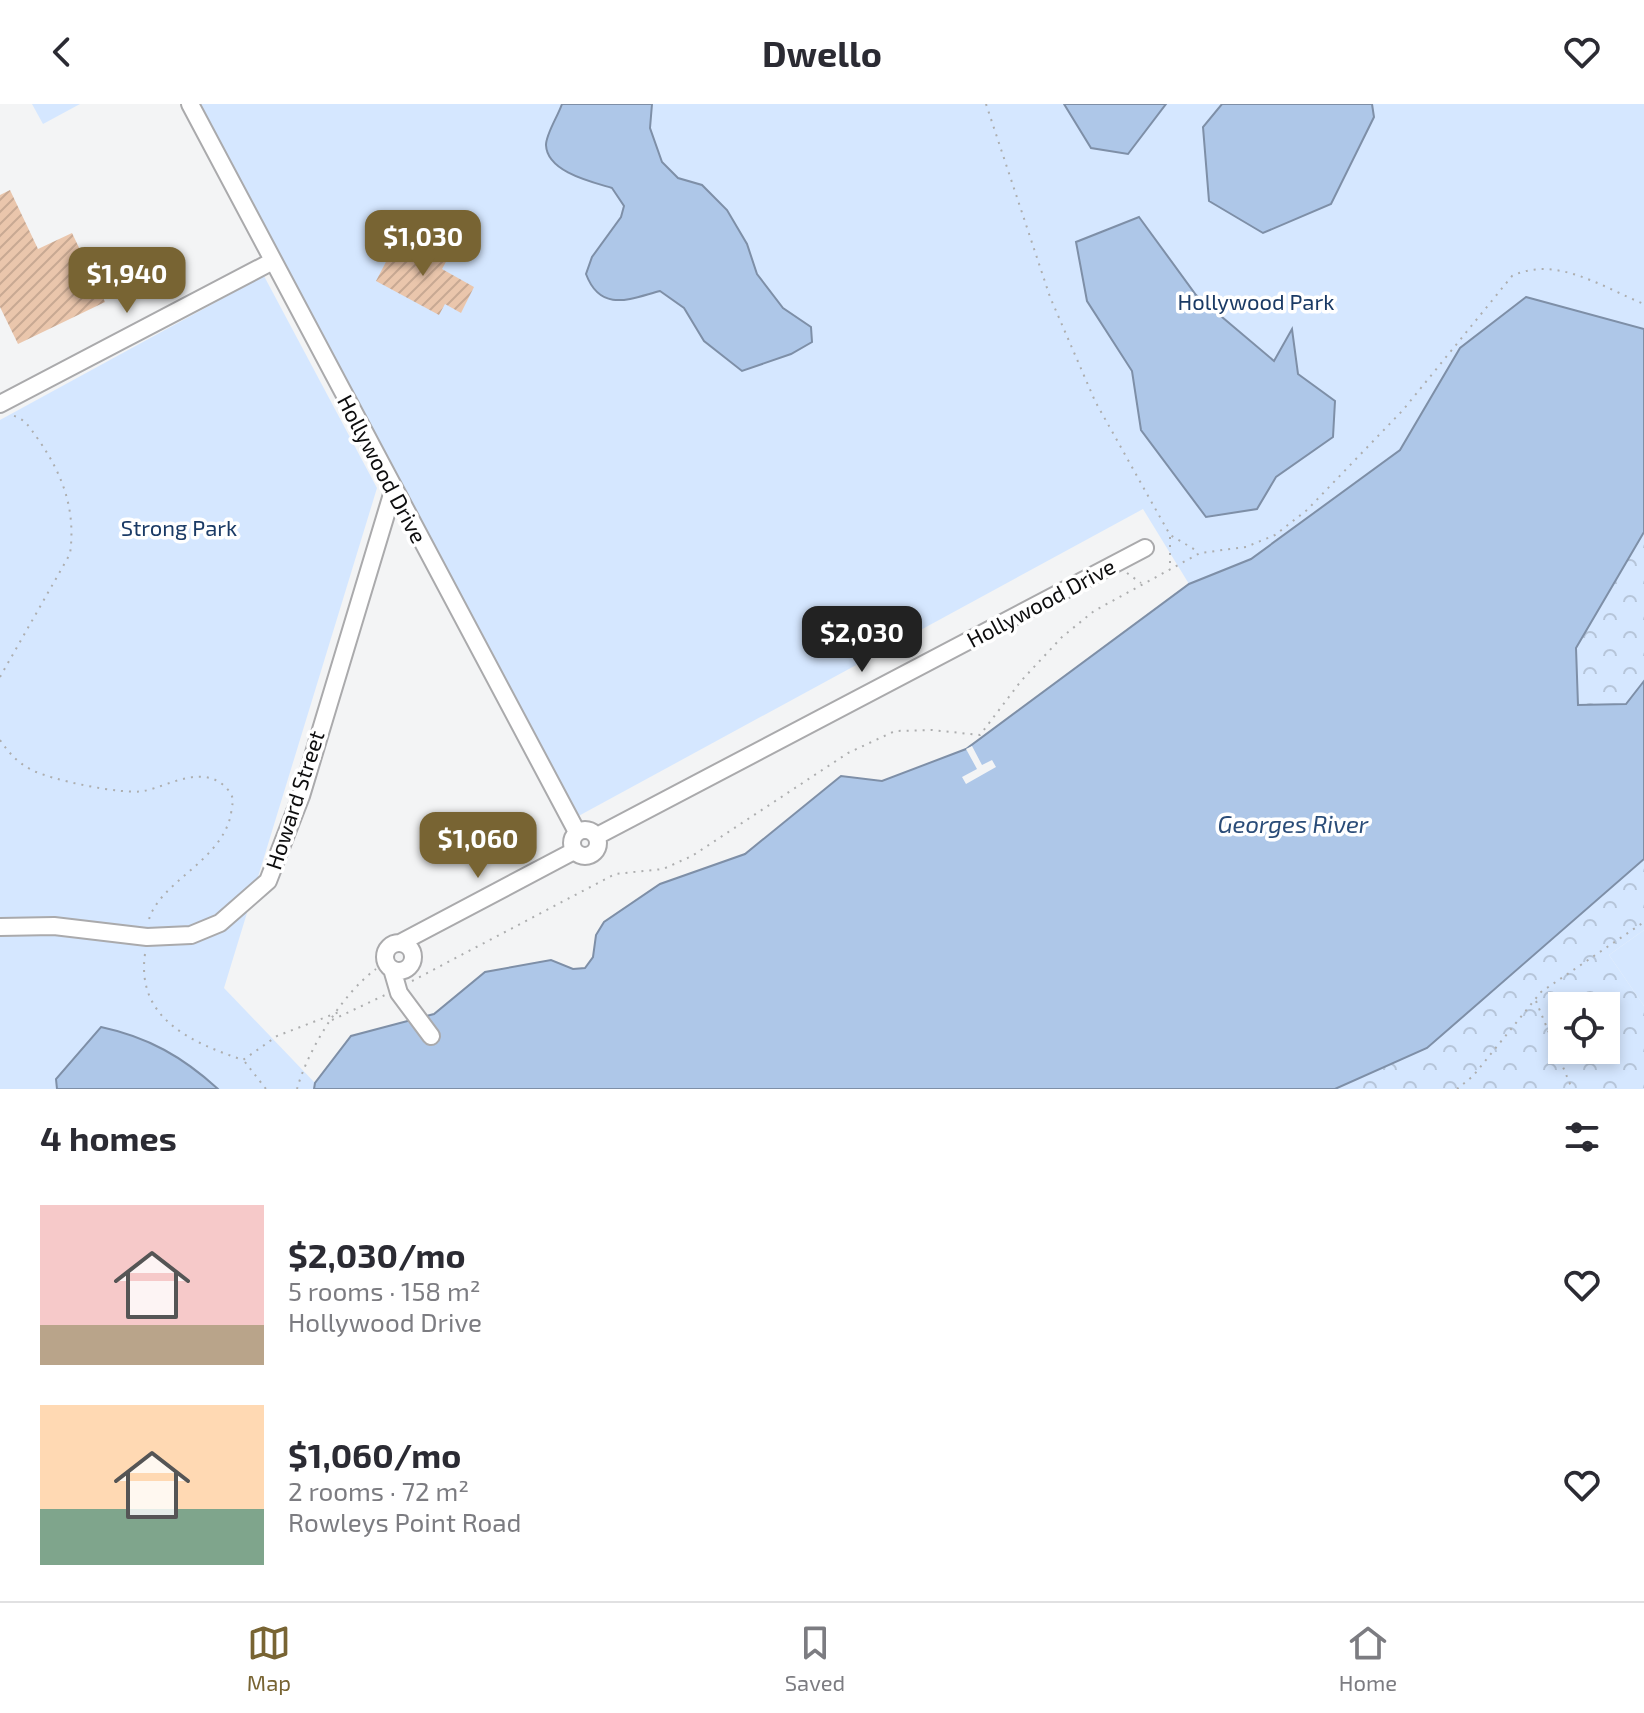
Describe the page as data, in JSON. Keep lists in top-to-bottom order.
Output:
{
  "streets": {
    "street": ["Hollywood Drive", "Howard Street"]
  },
  "crossings": [
    ["Hollywood Drive", "Howard Street"]
  ],
  "water": ["Georges River"],
  "parks": ["Hollywood Park", "Strong Park"],
  "page": {
    "header": "Dwello",
    "price": [
      "$1,030",
      "$1,940",
      "$2,030",
      "$1,060"
    ],
    "heading": "4 homes",
    "list": [
      {
        "name": "$2,030/mo",
        "note": "5 rooms · 158 m² · Hollywood Drive"
      },
      {
        "name": "$1,060/mo",
        "note": "2 rooms · 72 m² · Rowleys Point Road"
      }
    ],
    "tabs": ["Map", "Saved", "Home"]
  }
}
